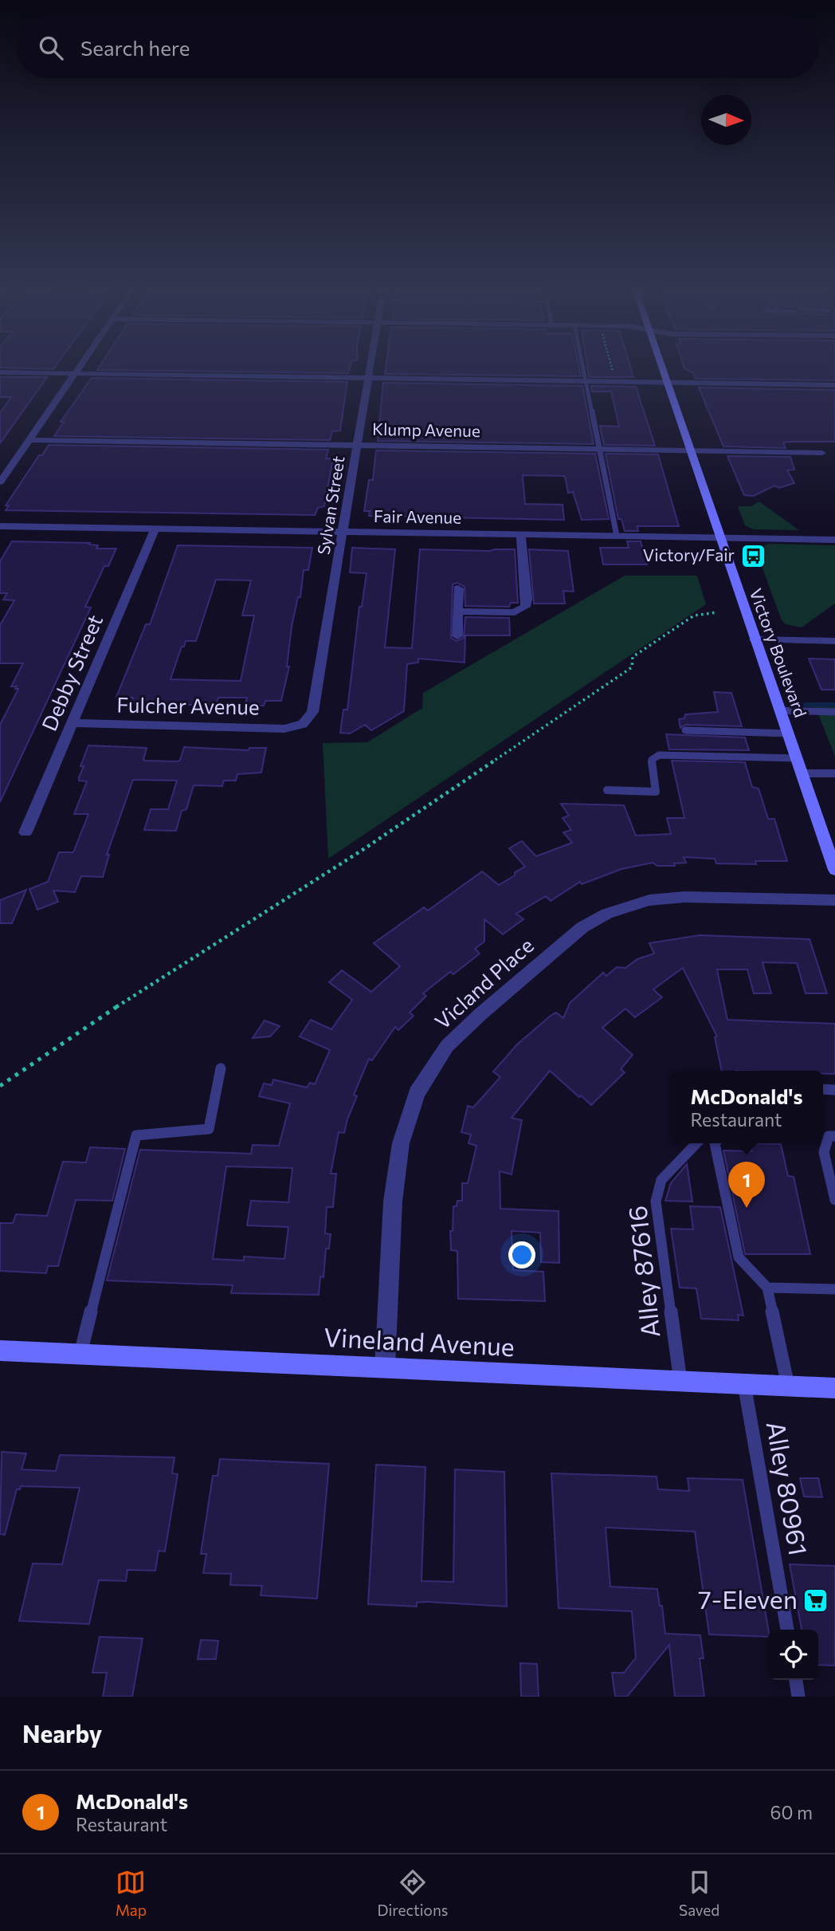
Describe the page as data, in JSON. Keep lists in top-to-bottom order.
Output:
{
  "streets": {
    "main road": ["Victory Boulevard", "Vineland Avenue"],
    "street": [
      "Klump Avenue",
      "Sylvan Street",
      "Fair Avenue",
      "Debby Street",
      "Fulcher Avenue",
      "Vicland Place"
    ],
    "lane": ["Alley 87616", "Alley 80961"]
  },
  "crossings": [
    ["Klump Avenue", "Sylvan Street"],
    ["Klump Avenue", "Victory Boulevard"],
    ["Sylvan Street", "Fair Avenue"],
    ["Sylvan Street", "Fulcher Avenue"],
    ["Fair Avenue", "Victory Boulevard"],
    ["Fair Avenue", "Debby Street"],
    ["Debby Street", "Fulcher Avenue"],
    ["Vicland Place", "Vineland Avenue"],
    ["Alley 87616", "Vineland Avenue"],
    ["Vineland Avenue", "Alley 80961"]
  ],
  "places": {
    "bus stop": ["Victory/Fair"],
    "supermarket": ["7-Eleven"]
  },
  "north": "right",
  "page": {
    "search": "Search here",
    "popup": ["McDonald's", "Restaurant"],
    "pins": "1",
    "heading": "Nearby",
    "list": [
      {
        "mark": "1",
        "name": "McDonald's",
        "note": "Restaurant",
        "value": "60 m"
      }
    ],
    "nav": ["Map", "Directions", "Saved"]
  }
}
